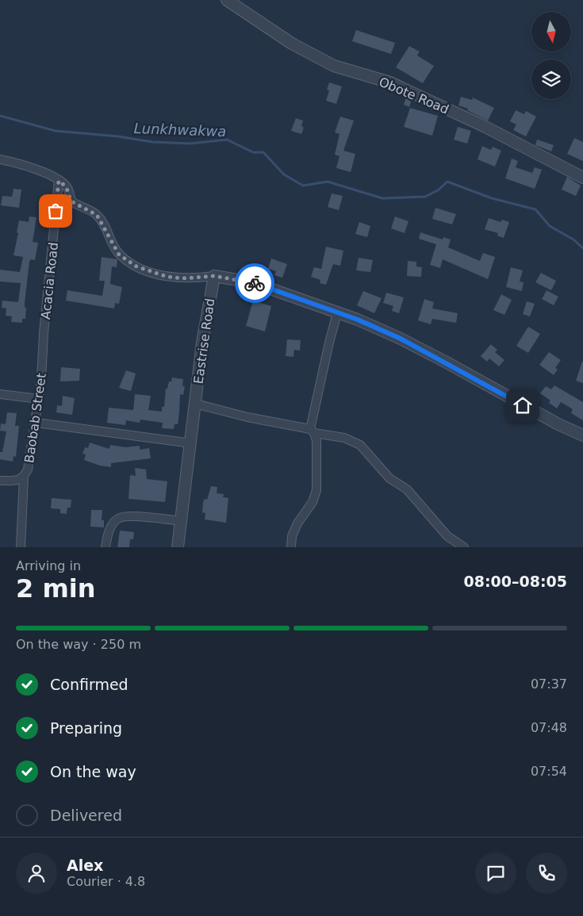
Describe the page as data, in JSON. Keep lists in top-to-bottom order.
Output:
{
  "streets": {
    "street": [
      "Obote Road",
      "Acacia Road",
      "Eastrise Road",
      "Baobab Street"
    ]
  },
  "crossings": [
    ["Acacia Road", "Baobab Street"]
  ],
  "water": ["Lunkhwakwa"],
  "north": "bottom",
  "page": {
    "heading": ["2 min", "Arriving in", "08:00–08:05"],
    "panel": ["Alex", "Courier · 4.8"],
    "bar": "On the way · 250 m",
    "list": [
      ["Confirmed", "07:37"],
      ["Preparing", "07:48"],
      ["On the way", "07:54"],
      "Delivered"
    ]
  }
}
